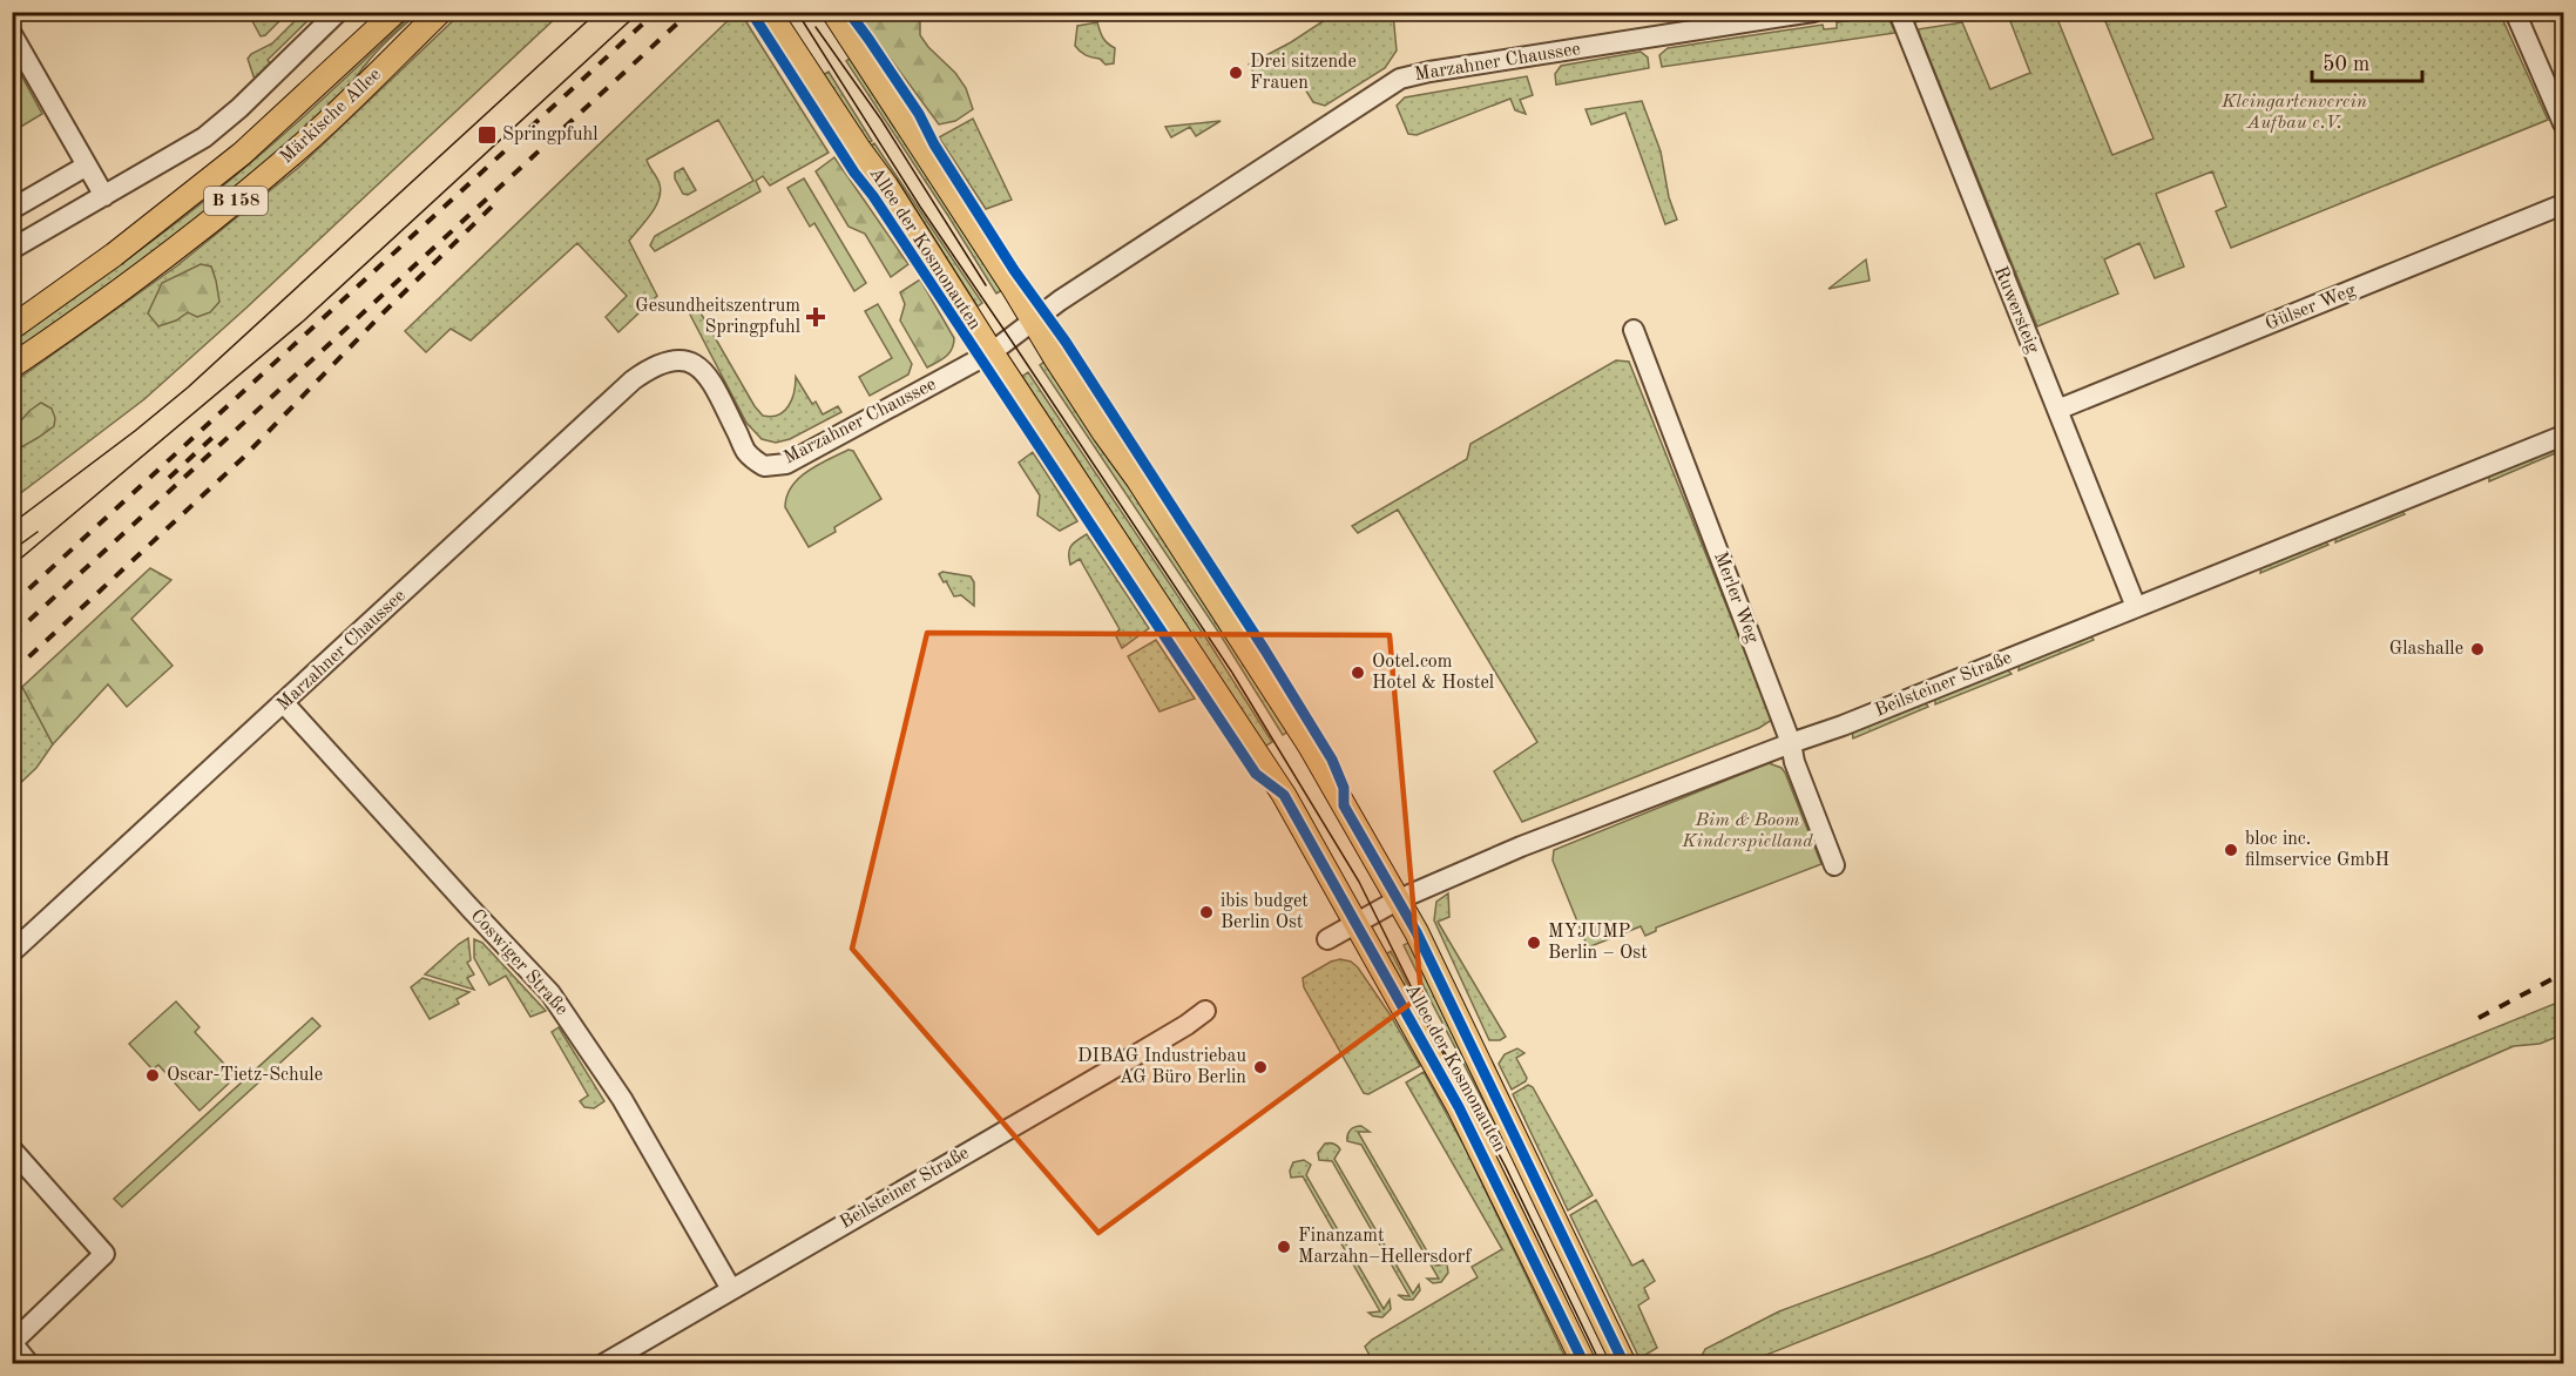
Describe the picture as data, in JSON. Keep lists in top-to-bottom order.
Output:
{
  "streets": {
    "main road": ["Märkische Allee", "B 158", "Allee der Kosmonauten"],
    "street": [
      "Marzahner Chaussee",
      "Gülser Weg",
      "Ruwersteig",
      "Merler Weg",
      "Beilsteiner Straße",
      "Coswiger Straße"
    ]
  },
  "crossings": [
    ["Marzahner Chaussee", "Allee der Kosmonauten"],
    ["Marzahner Chaussee", "Coswiger Straße"],
    ["Allee der Kosmonauten", "Beilsteiner Straße"],
    ["Gülser Weg", "Ruwersteig"],
    ["Ruwersteig", "Beilsteiner Straße"],
    ["Merler Weg", "Beilsteiner Straße"],
    ["Beilsteiner Straße", "Coswiger Straße"]
  ],
  "parks": ["Kleingartenverein Aufbau e.V.", "Bim & Boom Kinderspielland"],
  "places": {
    "other": [
      "Drei sitzende Frauen",
      "Glashalle",
      "Ootel.com Hotel & Hostel",
      "bloc inc. filmservice GmbH",
      "ibis budget Berlin Ost",
      "MYJUMP Berlin – Ost",
      "DIBAG Industriebau AG Büro Berlin",
      "Oscar-Tietz-Schule",
      "Finanzamt Marzahn–Hellersdorf"
    ],
    "transit": ["Springpfuhl"],
    "health": ["Gesundheitszentrum Springpfuhl"]
  },
  "scale_bar": "50 m"
}
